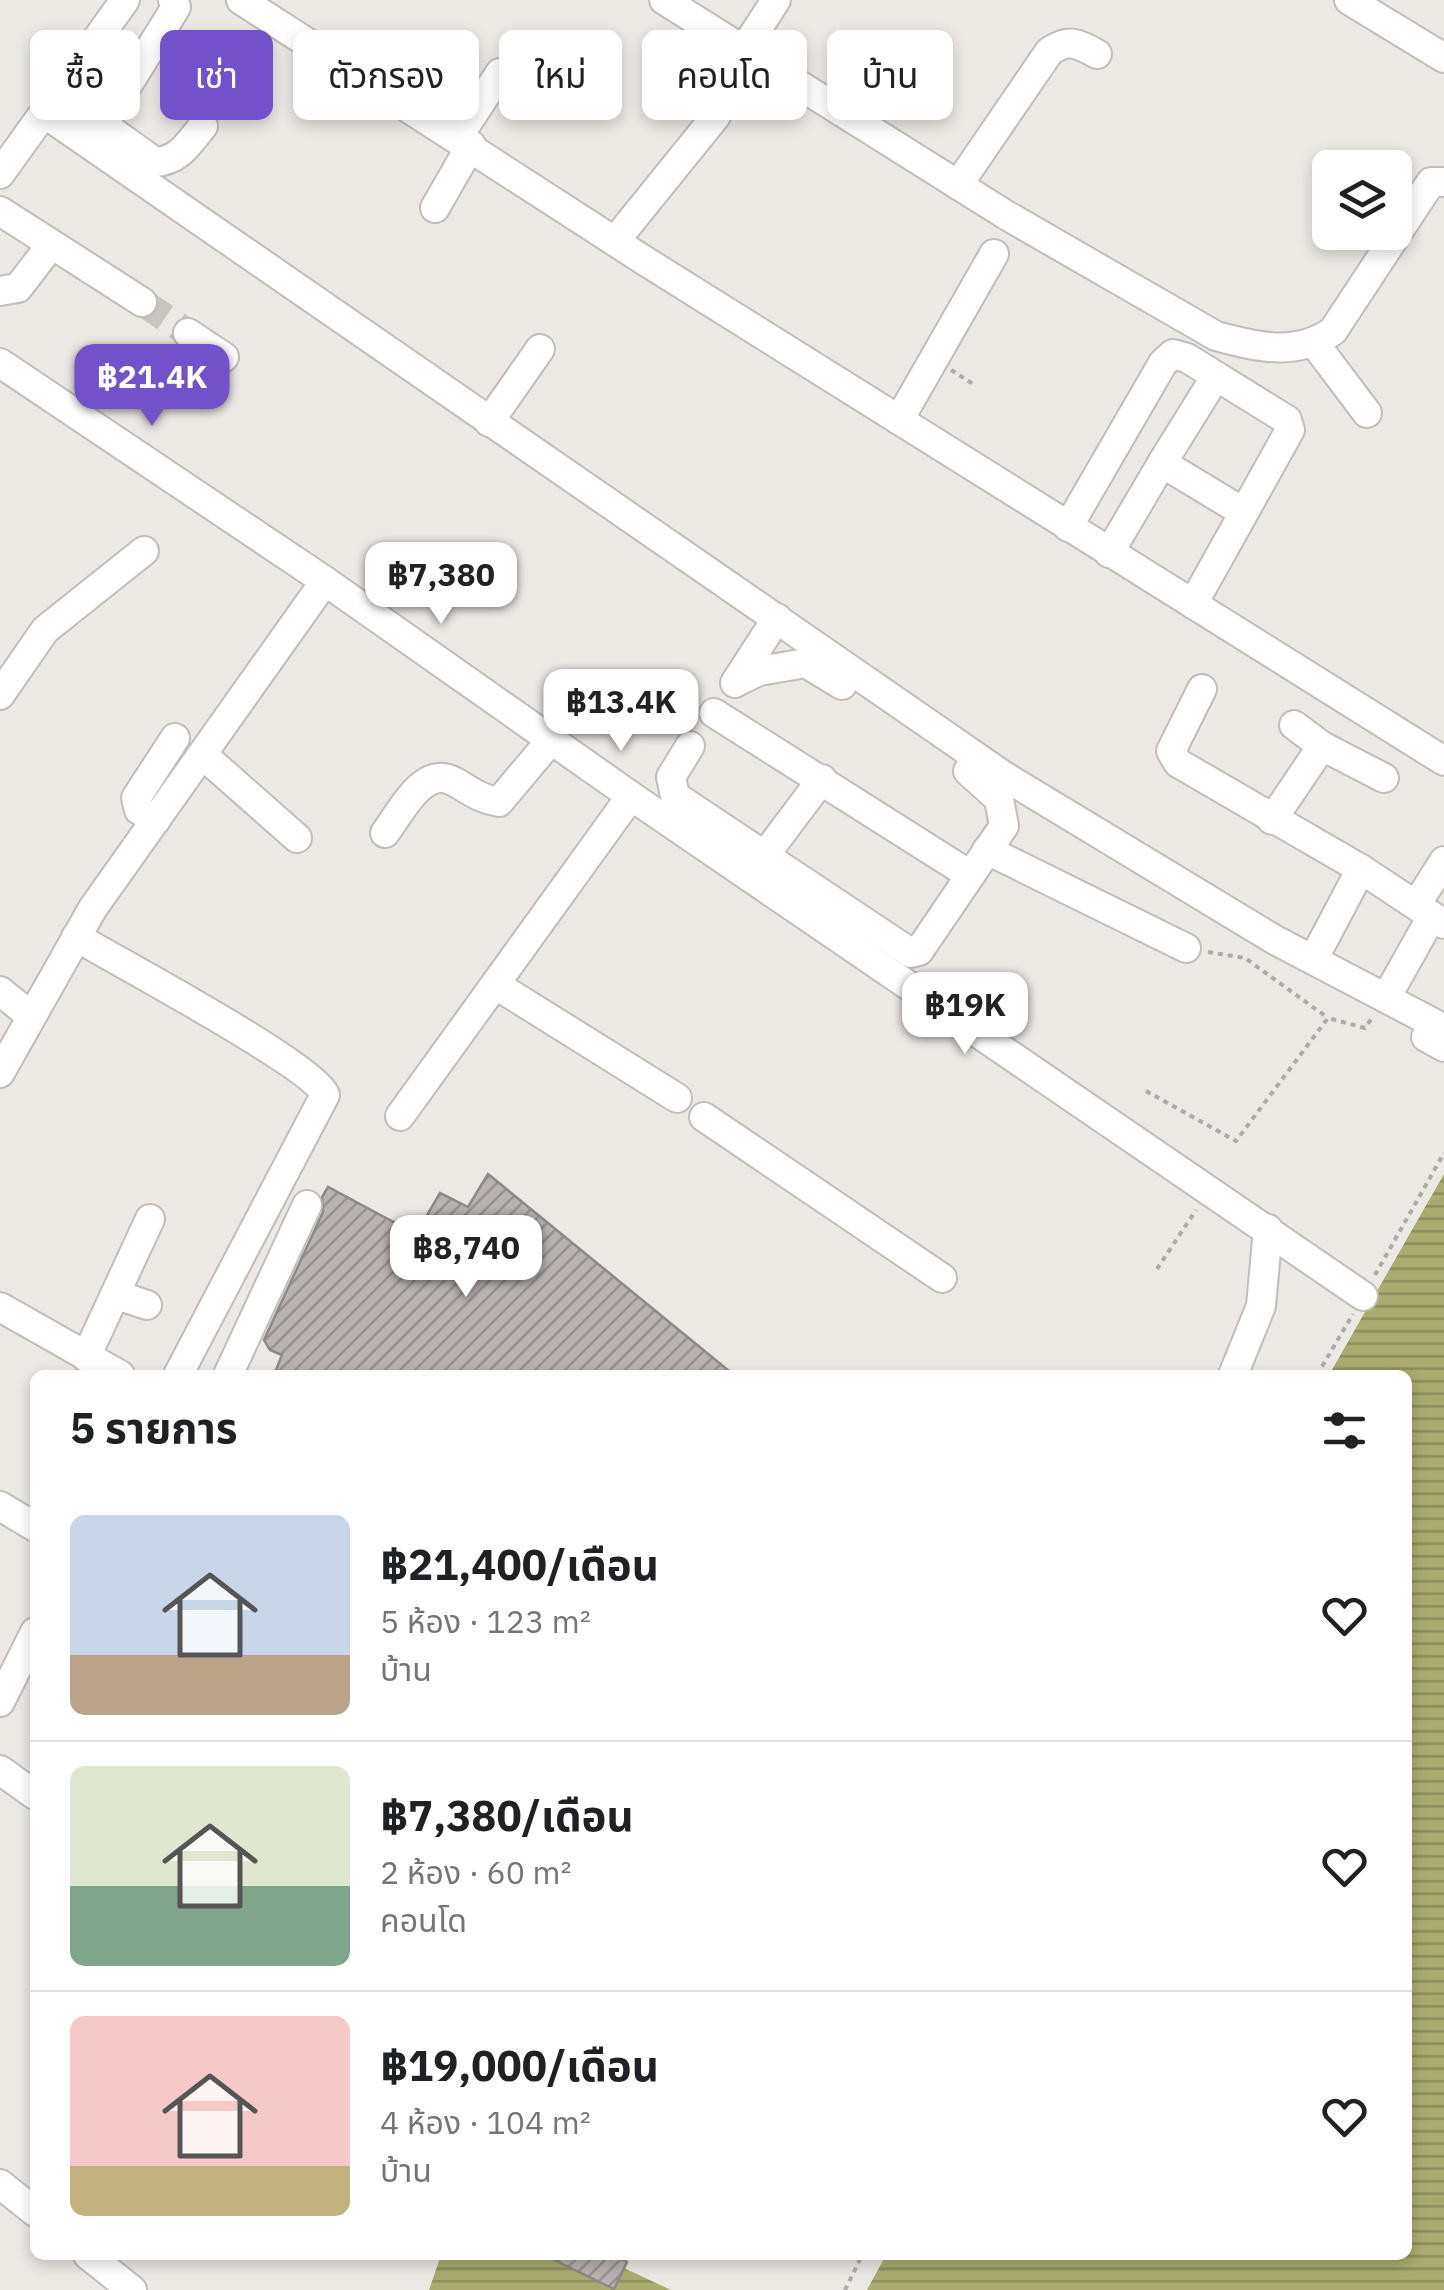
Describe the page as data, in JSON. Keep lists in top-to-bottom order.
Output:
{
  "page": {
    "chip": [
      "ซื้อ",
      "เช่า",
      "ตัวกรอง",
      "ใหม่",
      "คอนโด",
      "บ้าน"
    ],
    "price": [
      "฿21.4K",
      "฿7,380",
      "฿13.4K",
      "฿19K",
      "฿8,740"
    ],
    "heading": "5 รายการ",
    "list": [
      {
        "name": "฿21,400/เดือน",
        "note": "5 ห้อง · 123 m² · บ้าน"
      },
      {
        "name": "฿7,380/เดือน",
        "note": "2 ห้อง · 60 m² · คอนโด"
      },
      {
        "name": "฿19,000/เดือน",
        "note": "4 ห้อง · 104 m² · บ้าน"
      }
    ]
  }
}
